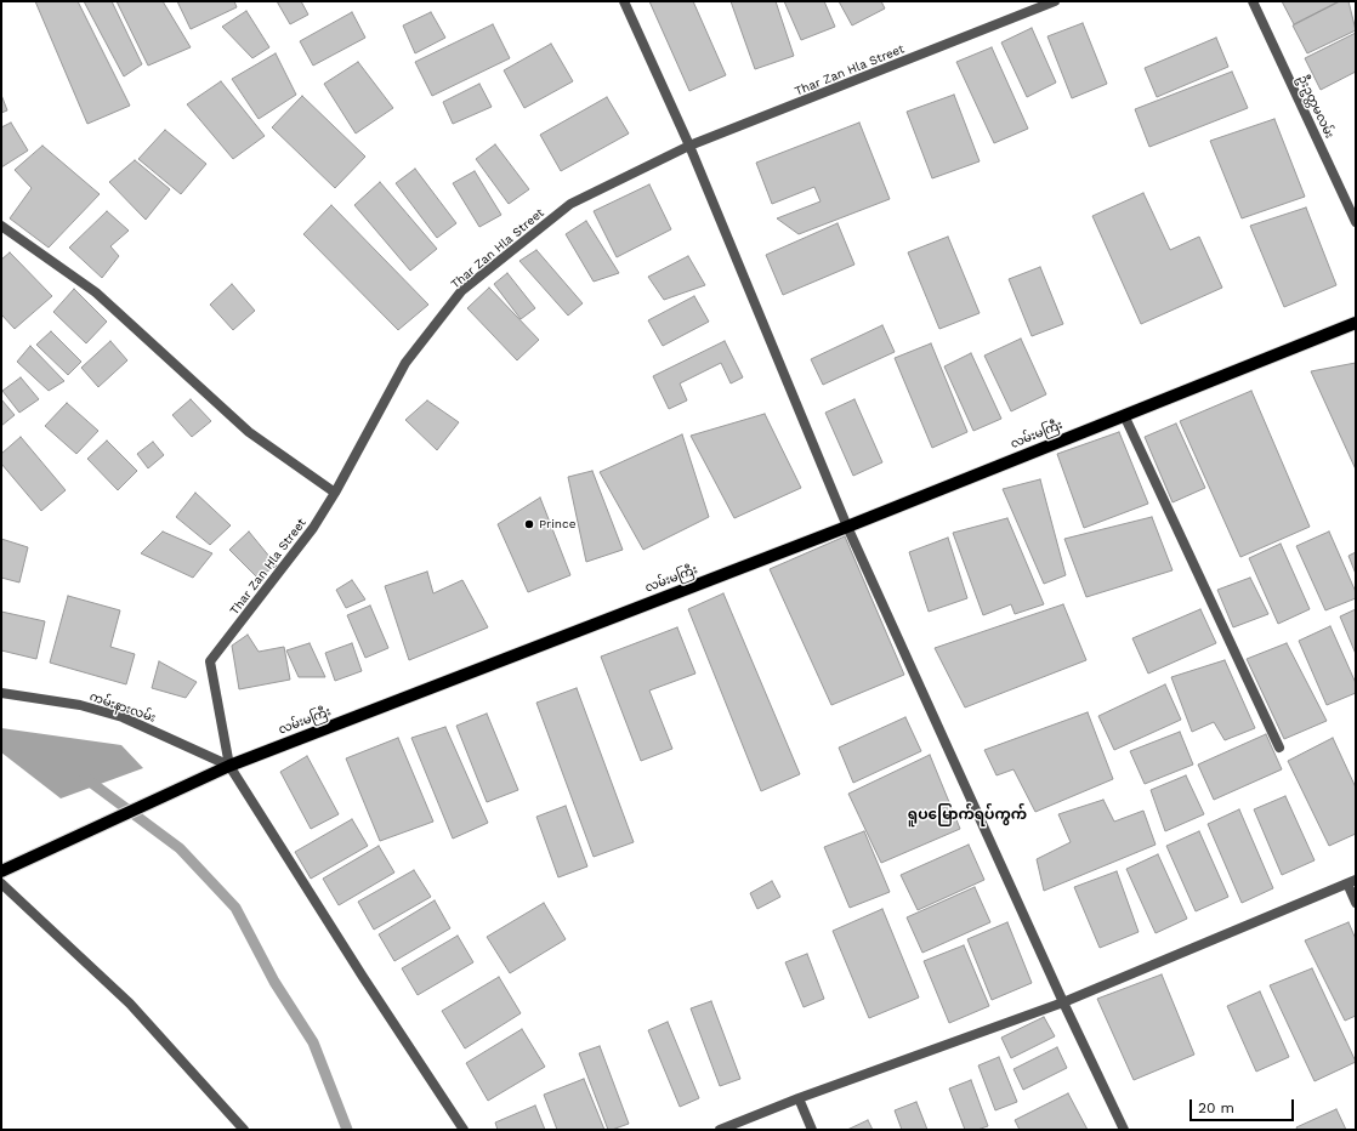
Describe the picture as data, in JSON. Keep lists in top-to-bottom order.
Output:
{
  "streets": {
    "main road": ["လမ်းမကြီး"],
    "street": ["Thar Zan Hla Street", "ဦးဥတ္တမလမ်း", "ကမ်းနားလမ်း"]
  },
  "crossings": [
    ["Thar Zan Hla Street", "လမ်းမကြီး"],
    ["Thar Zan Hla Street", "ကမ်းနားလမ်း"],
    ["လမ်းမကြီး", "ကမ်းနားလမ်း"]
  ],
  "districts": ["ရူပမြောက်ရပ်ကွက်"],
  "places": ["Prince"],
  "scale_bar": "20 m"
}
